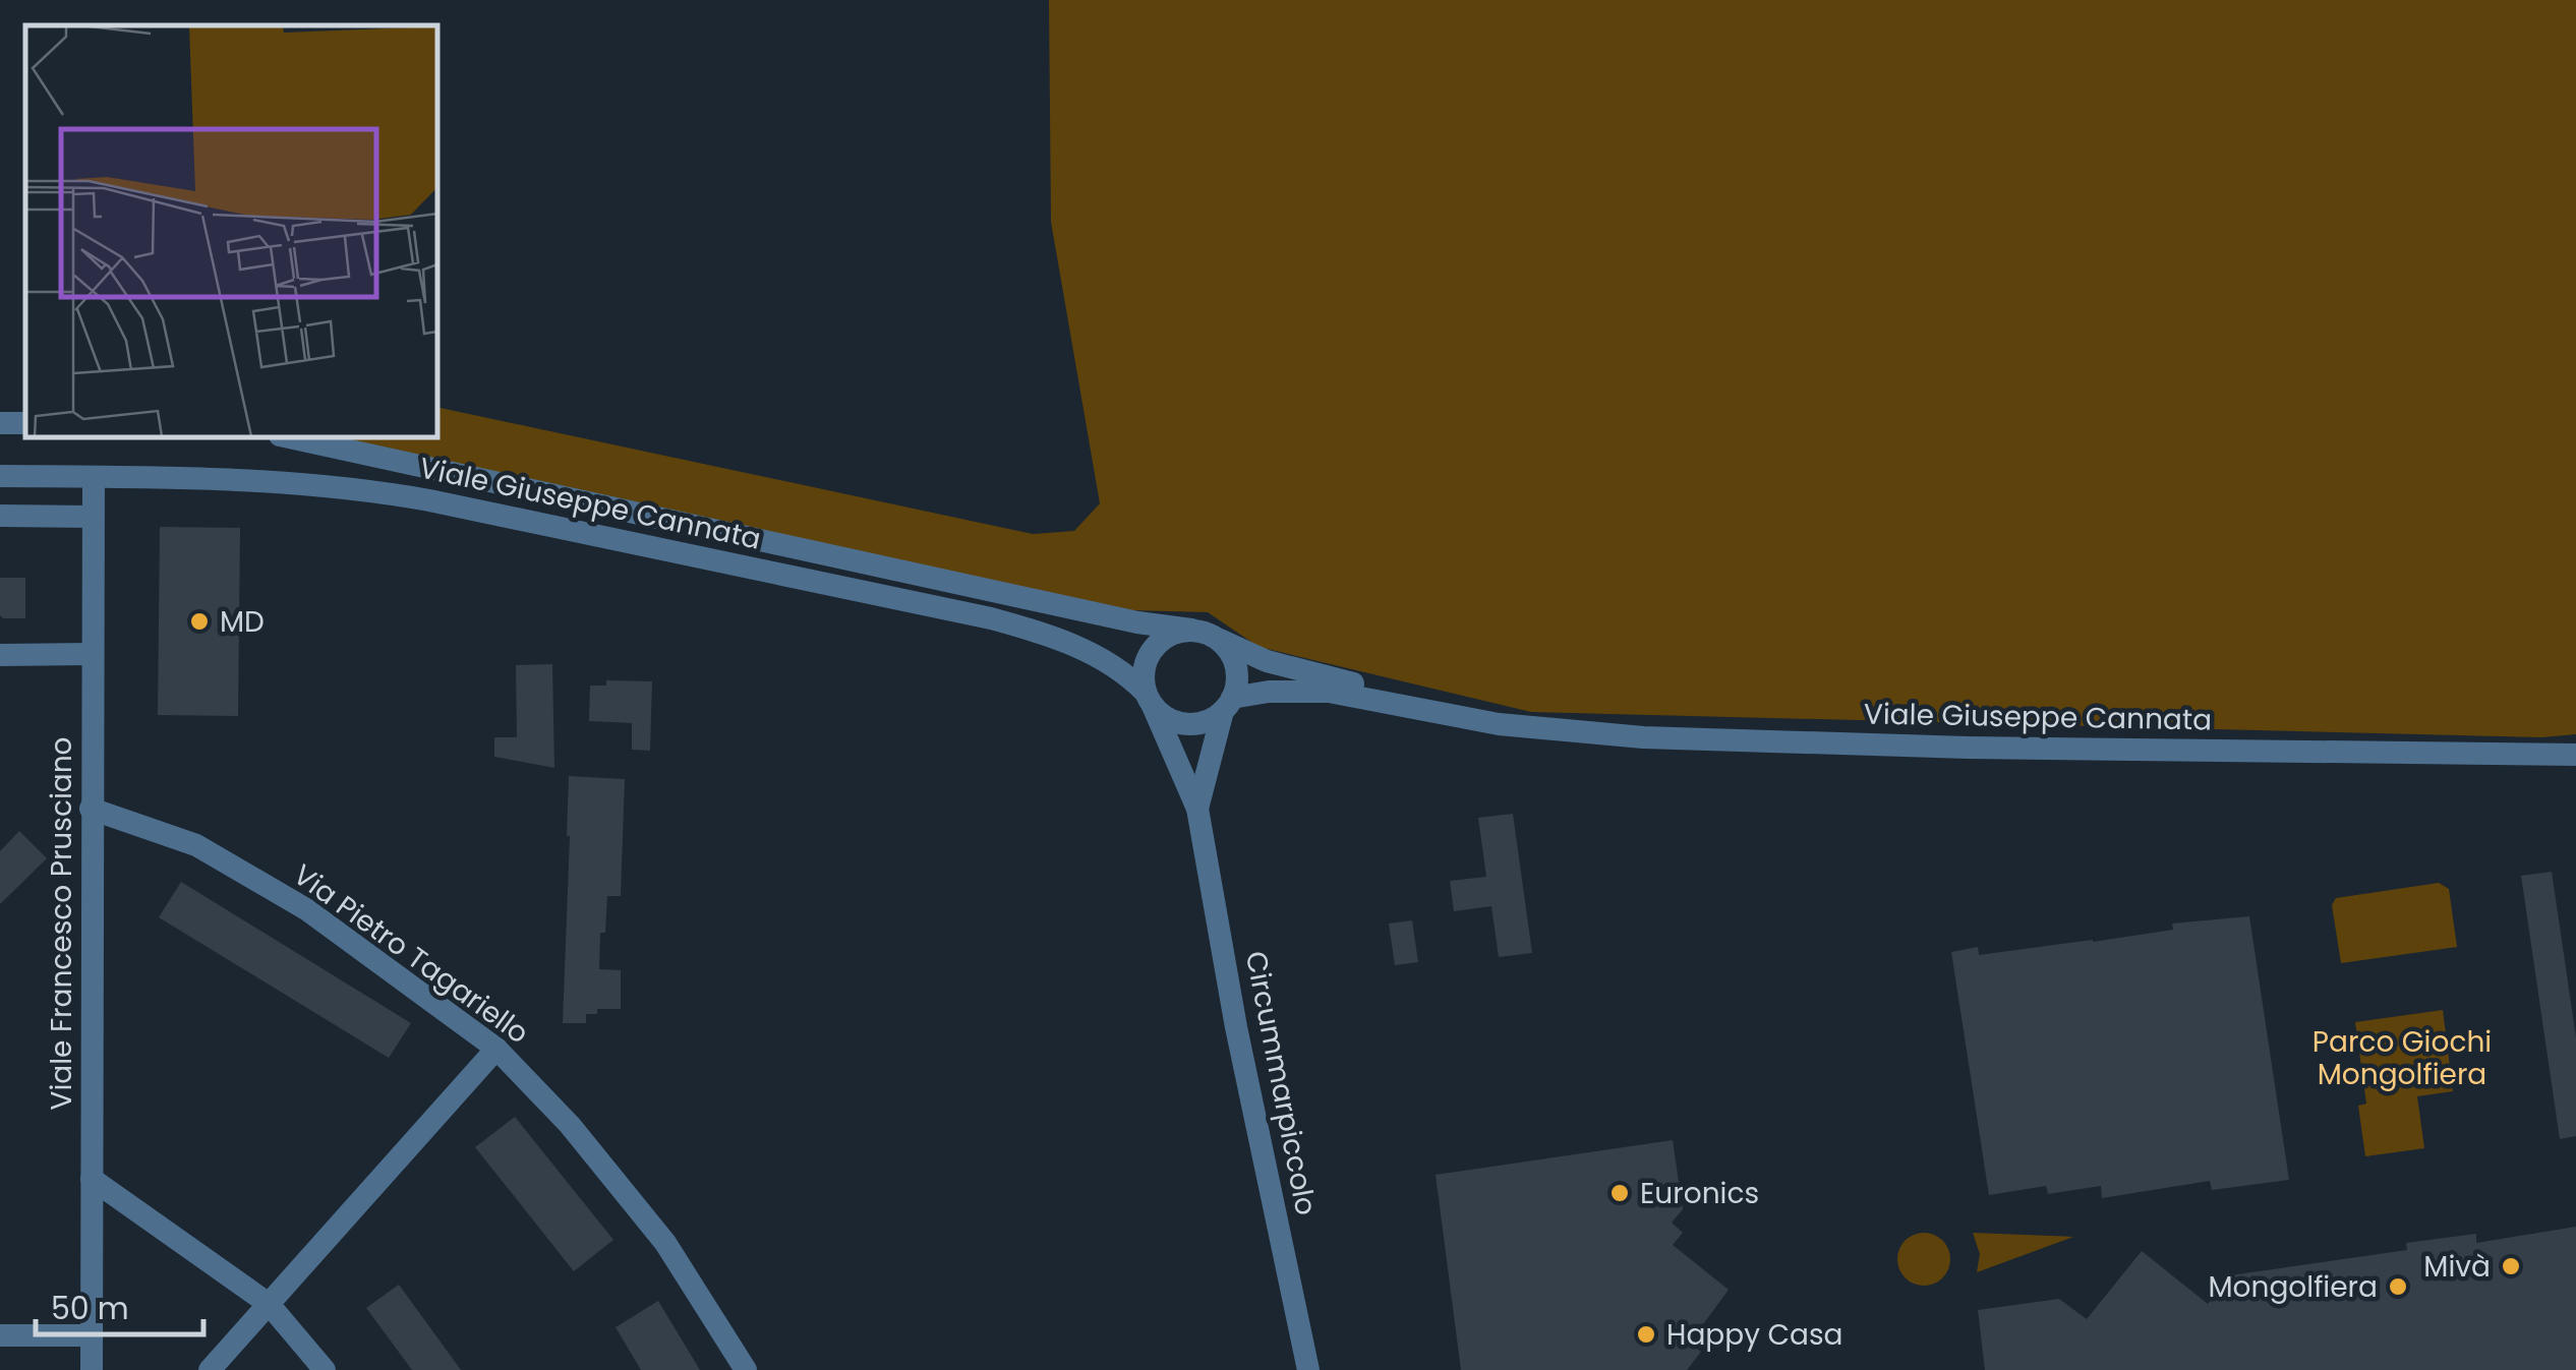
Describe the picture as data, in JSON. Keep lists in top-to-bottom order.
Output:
{
  "streets": {
    "street": [
      "Viale Giuseppe Cannata",
      "Viale Francesco Prusciano",
      "Via Pietro Tagariello",
      "Circummarpiccolo"
    ]
  },
  "crossings": [
    ["Viale Giuseppe Cannata", "Viale Francesco Prusciano"],
    ["Viale Giuseppe Cannata", "Circummarpiccolo"],
    ["Viale Francesco Prusciano", "Via Pietro Tagariello"]
  ],
  "parks": ["Parco Giochi Mongolfiera"],
  "places": [
    "MD",
    "Euronics",
    "Mivà",
    "Mongolfiera",
    "Happy Casa"
  ],
  "scale_bar": "50 m"
}
